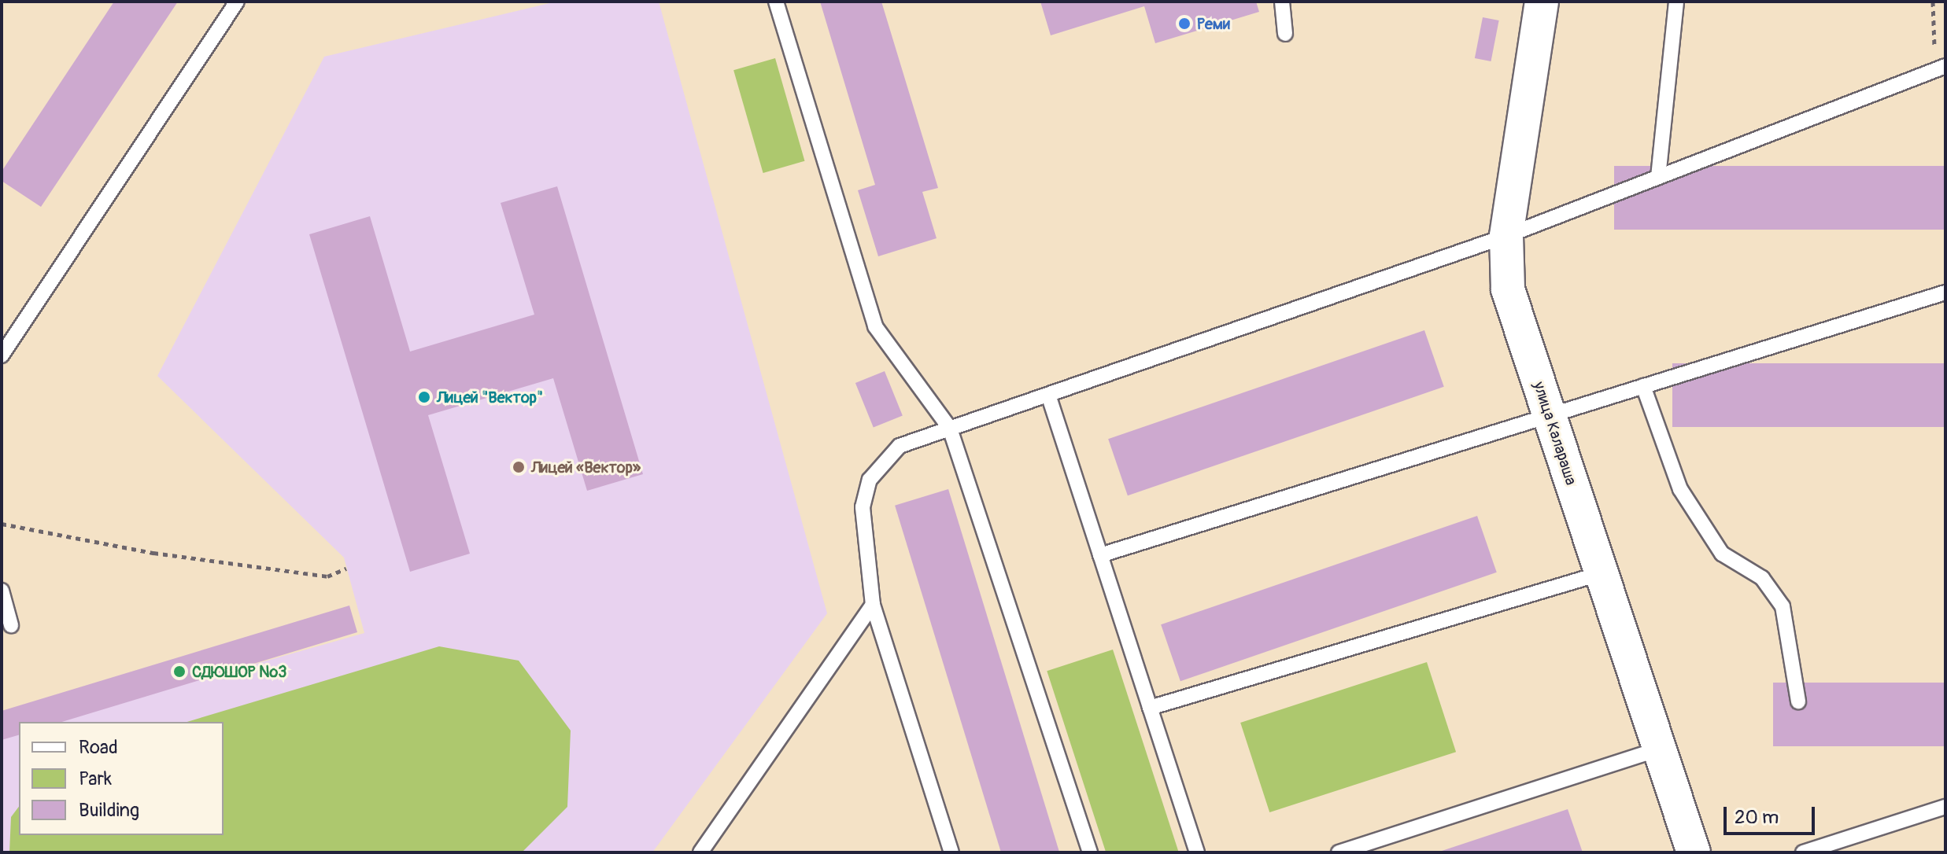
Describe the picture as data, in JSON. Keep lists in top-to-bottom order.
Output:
{
  "streets": {
    "street": ["улица Калараша"]
  },
  "places": [
    "Реми",
    "Лицей \"Вектор\"",
    "Лицей «Вектор»",
    "СДЮШОР №3"
  ],
  "legend": ["Road", "Park", "Building"],
  "scale_bar": "20 m"
}
